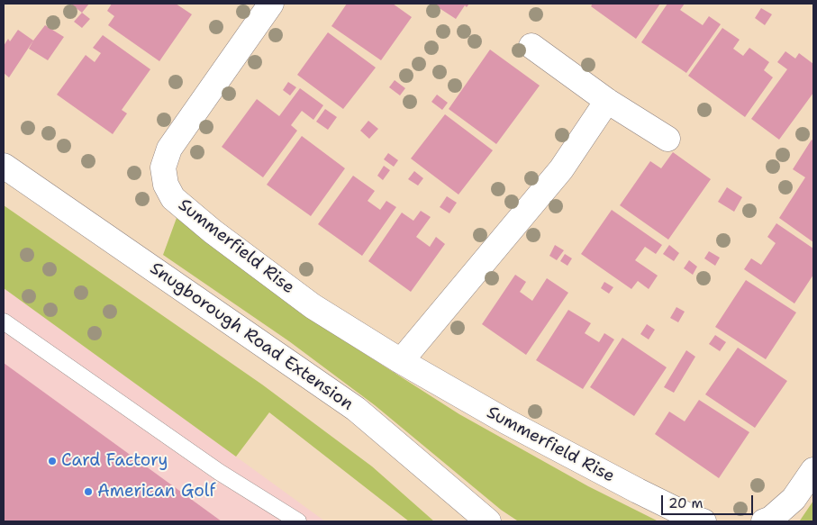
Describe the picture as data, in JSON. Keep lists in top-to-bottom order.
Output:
{
  "streets": {
    "street": ["Summerfield Rise", "Snugborough Road Extension"]
  },
  "places": ["Card Factory", "American Golf"],
  "scale_bar": "20 m"
}
